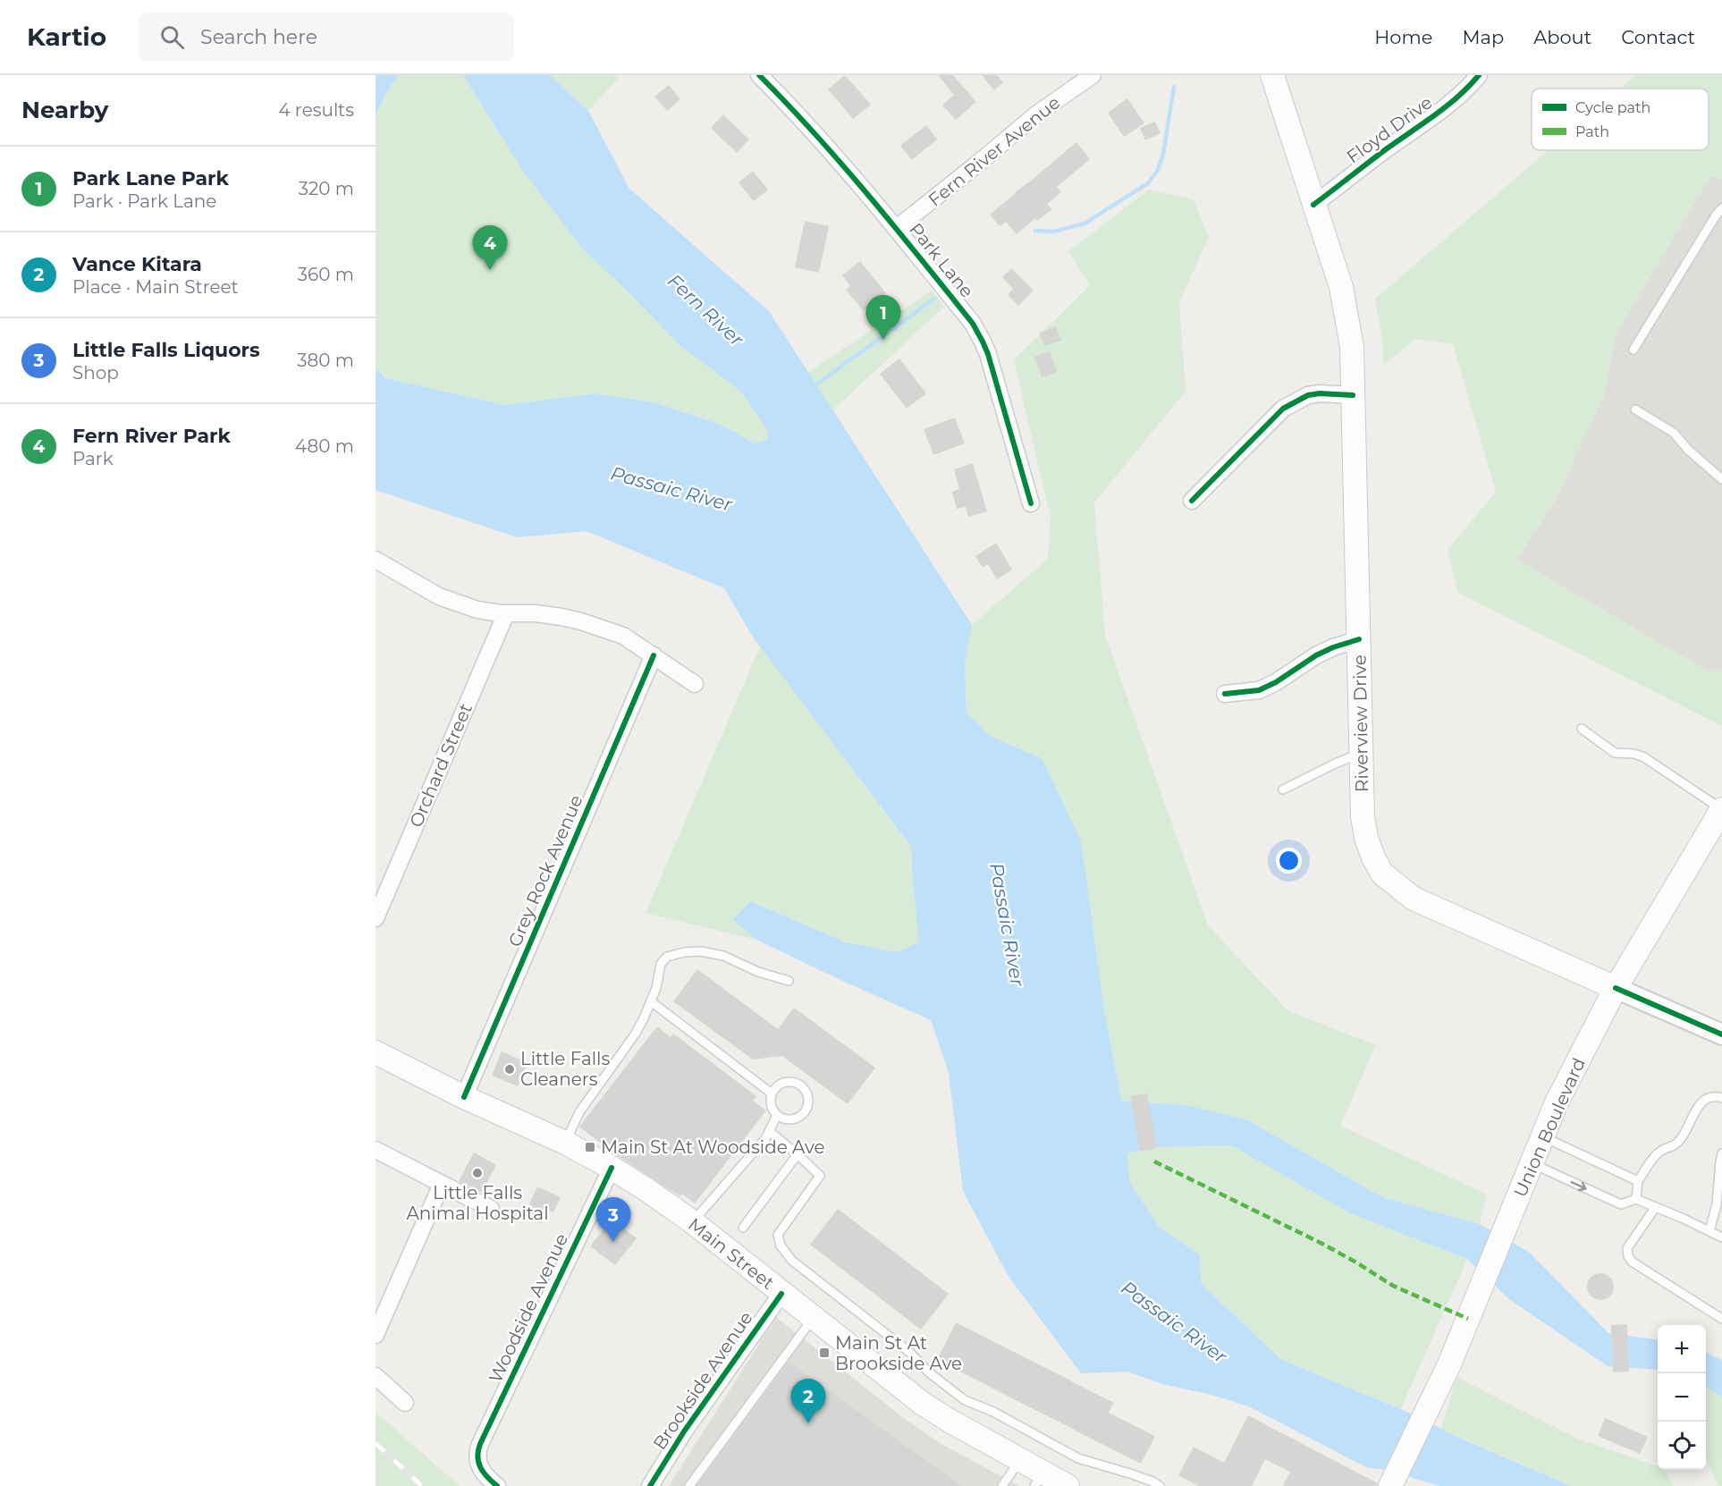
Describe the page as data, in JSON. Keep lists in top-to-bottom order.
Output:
{
  "streets": {
    "main road": ["Riverview Drive", "Union Boulevard", "Main Street"],
    "street": [
      "Floyd Drive",
      "Fern River Avenue",
      "Park Lane",
      "Orchard Street",
      "Grey Rock Avenue",
      "Woodside Avenue",
      "Brookside Avenue"
    ]
  },
  "crossings": [
    ["Floyd Drive", "Riverview Drive"],
    ["Fern River Avenue", "Park Lane"],
    ["Riverview Drive", "Union Boulevard"],
    ["Grey Rock Avenue", "Main Street"],
    ["Main Street", "Woodside Avenue"],
    ["Main Street", "Brookside Avenue"]
  ],
  "water": ["Fern River", "Passaic River"],
  "places": {
    "other": ["Little Falls Cleaners", "Little Falls Animal Hospital"],
    "transit": ["Main St At Woodside Ave", "Main St At Brookside Ave"]
  },
  "legend": ["Cycle path", "Path"],
  "page": {
    "header": "Kartio",
    "search": "Search here",
    "nav": [
      "Home",
      "Map",
      "About",
      "Contact"
    ],
    "heading": ["Nearby", "4 results"],
    "list": [
      {
        "mark": "1",
        "name": "Park Lane Park",
        "note": "Park · Park Lane",
        "value": "320 m"
      },
      {
        "mark": "2",
        "name": "Vance Kitara",
        "note": "Place · Main Street",
        "value": "360 m"
      },
      {
        "mark": "3",
        "name": "Little Falls Liquors",
        "note": "Shop",
        "value": "380 m"
      },
      {
        "mark": "4",
        "name": "Fern River Park",
        "note": "Park",
        "value": "480 m"
      }
    ],
    "pins": [
      "4",
      "1",
      "3",
      "2"
    ],
    "map_buttons": ["+", "−"]
  }
}
